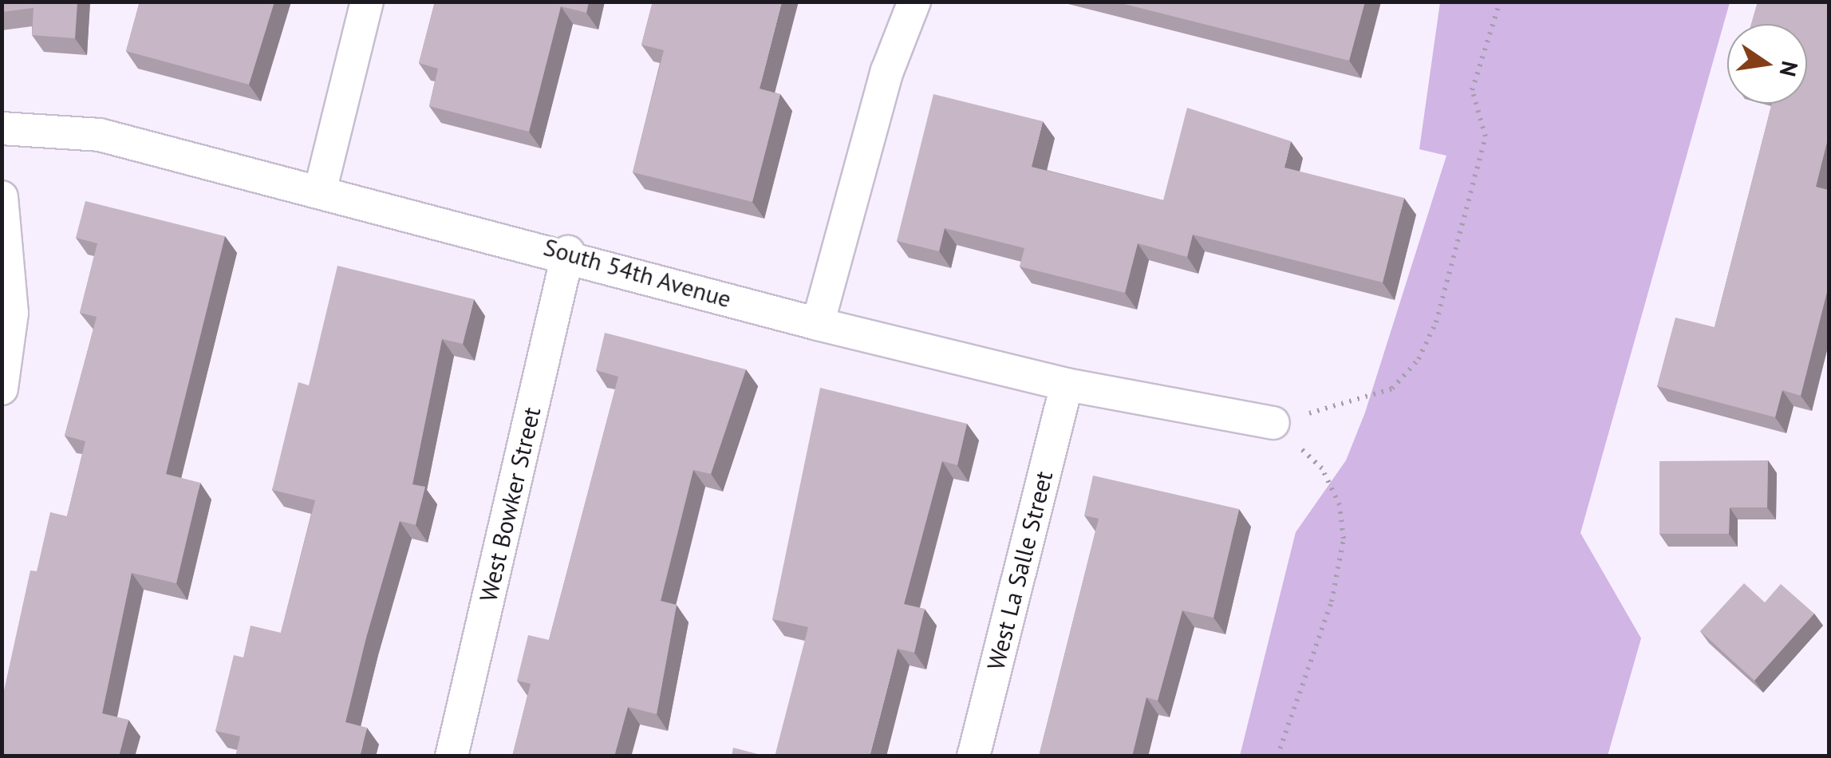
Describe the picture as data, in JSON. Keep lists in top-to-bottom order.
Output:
{
  "streets": {
    "street": ["South 54th Avenue", "West Bowker Street", "West La Salle Street"]
  },
  "crossings": [
    ["South 54th Avenue", "West Bowker Street"],
    ["South 54th Avenue", "West La Salle Street"]
  ],
  "north": "right"
}
